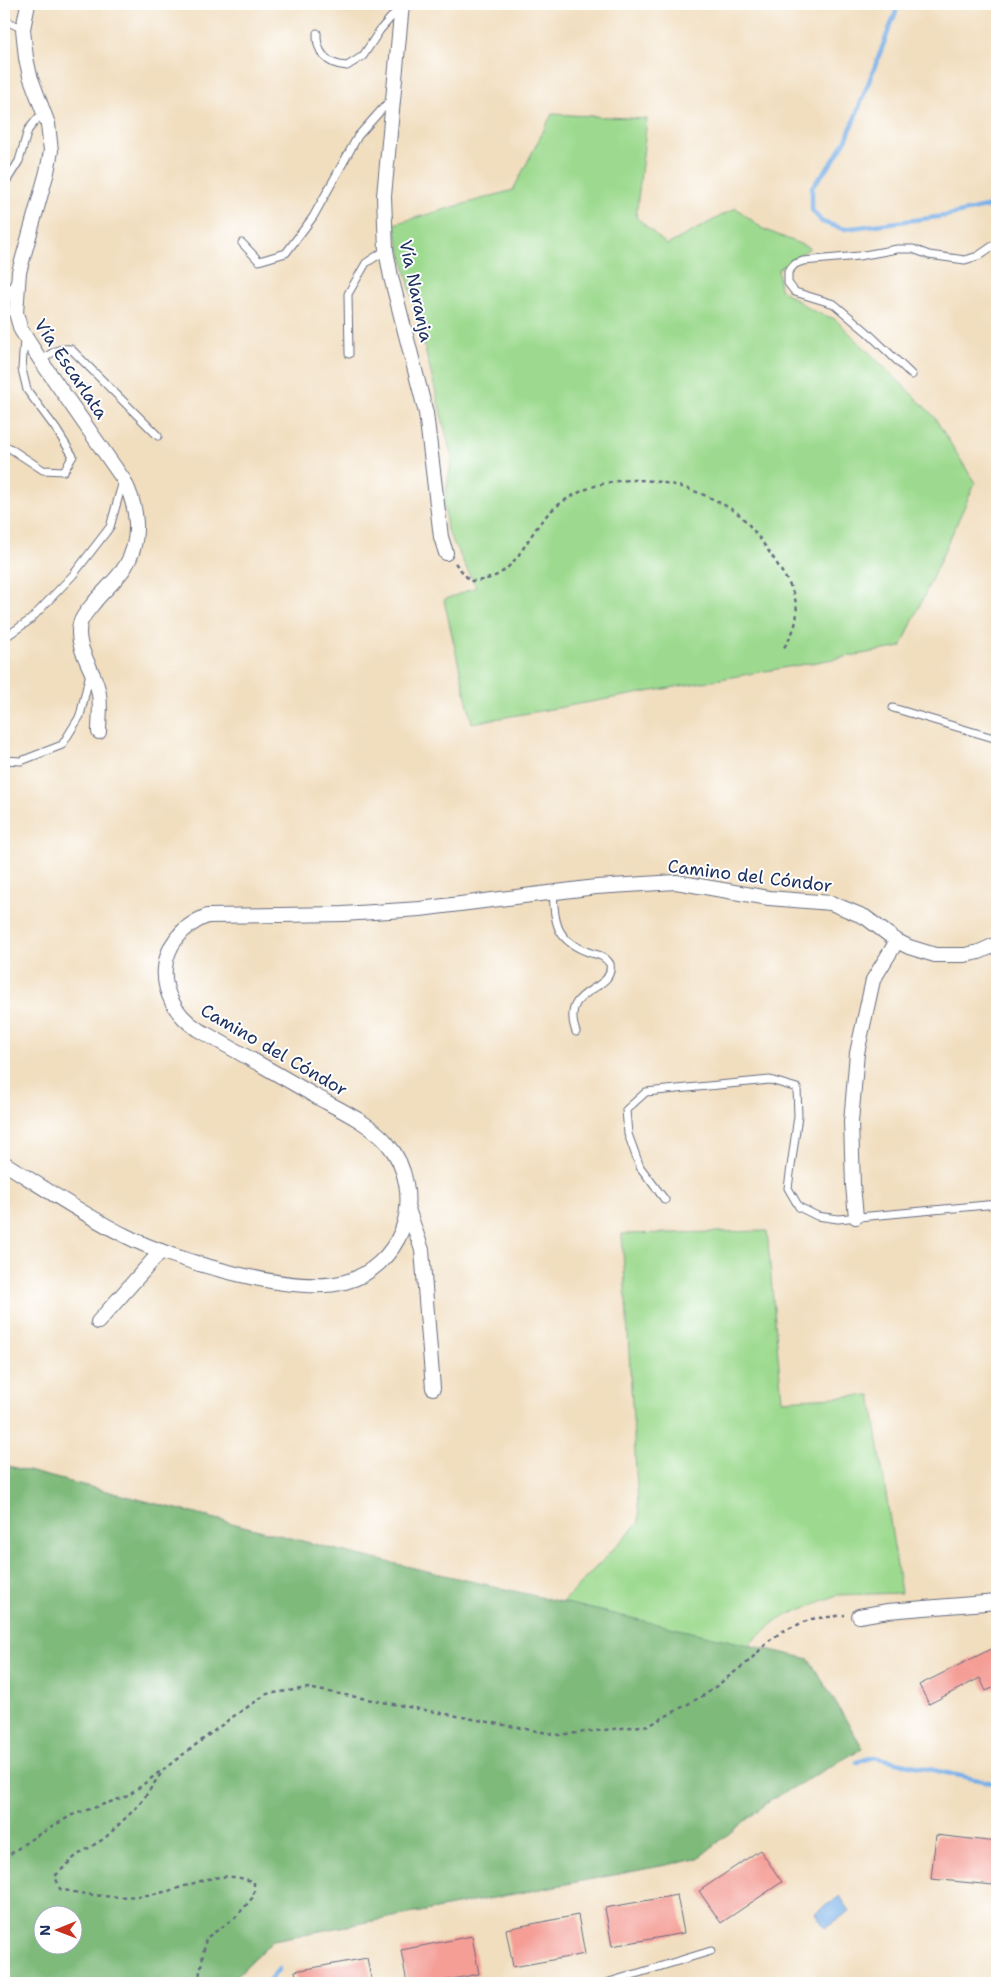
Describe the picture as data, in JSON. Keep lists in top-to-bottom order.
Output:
{
  "streets": {
    "street": ["Vía Naranja", "Vía Escarlata", "Camino del Cóndor"]
  },
  "north": "left"
}
